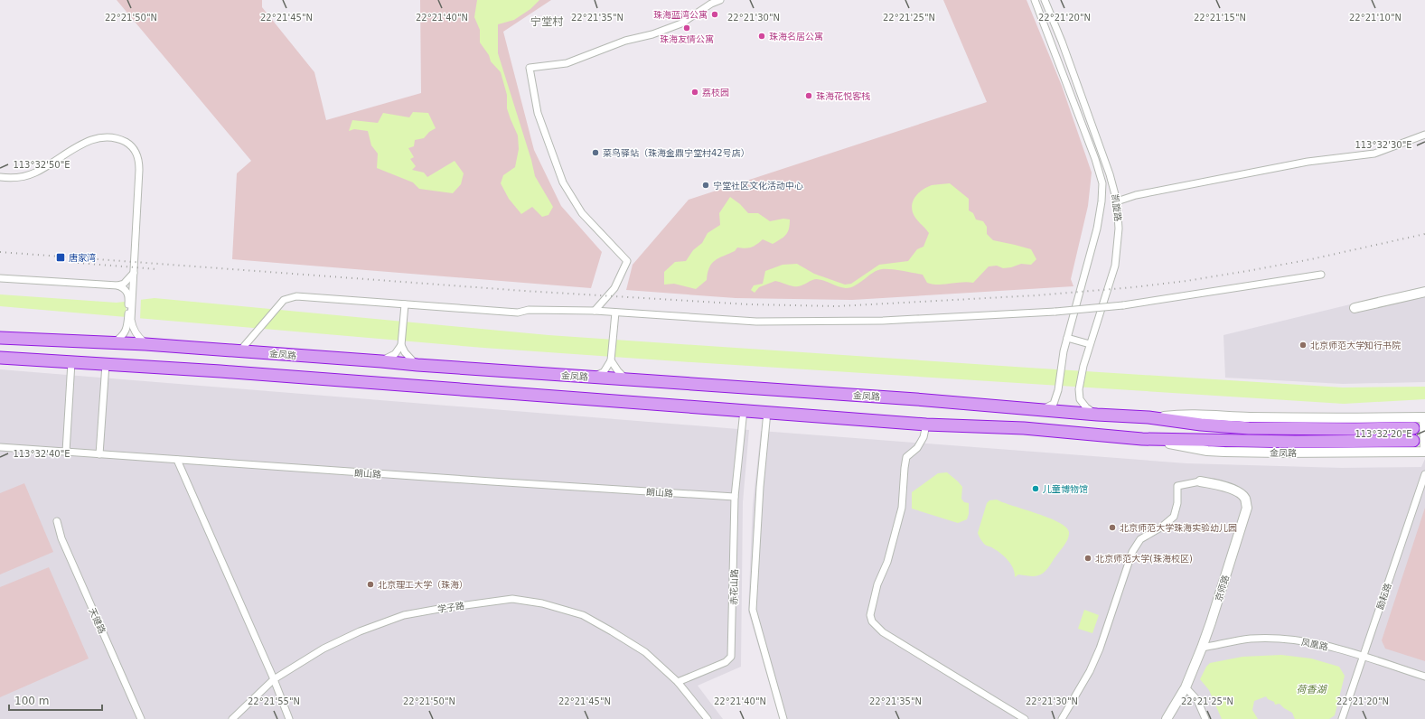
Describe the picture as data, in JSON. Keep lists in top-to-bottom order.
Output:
{
  "streets": {
    "highway": ["金凤路"],
    "street": [
      "凯旋路",
      "朗山路",
      "赤花山路",
      "京师路",
      "励耘路",
      "学子路",
      "天健路",
      "凤凰路"
    ]
  },
  "crossings": [
    ["凯旋路", "金凤路"],
    ["金凤路", "赤花山路"],
    ["朗山路", "赤花山路"],
    ["赤花山路", "学子路"],
    ["京师路", "凤凰路"],
    ["励耘路", "凤凰路"]
  ],
  "districts": ["宁堂村"],
  "water": ["荷香湖"],
  "places": {
    "other": [
      "珠海蓝湾公寓",
      "珠海友情公寓",
      "珠海名居公寓",
      "荔枝园",
      "珠海花悦客栈",
      "菜鸟驿站（珠海金鼎宁堂村42号店）",
      "宁堂社区文化活动中心",
      "北京师范大学知行书院",
      "儿童博物馆",
      "北京师范大学珠海实验幼儿园",
      "北京师范大学(珠海校区)",
      "北京理工大学（珠海）"
    ],
    "transit": ["唐家湾"]
  },
  "scale_bar": "100 m",
  "coordinates": [
    "22°21'50\"N",
    "22°21'45\"N",
    "22°21'40\"N",
    "22°21'35\"N",
    "22°21'30\"N",
    "22°21'25\"N",
    "22°21'20\"N",
    "22°21'15\"N",
    "22°21'10\"N",
    "113°32'30\"E",
    "113°32'50\"E",
    "113°32'20\"E",
    "113°32'40\"E",
    "22°21'55\"N"
  ]
}
